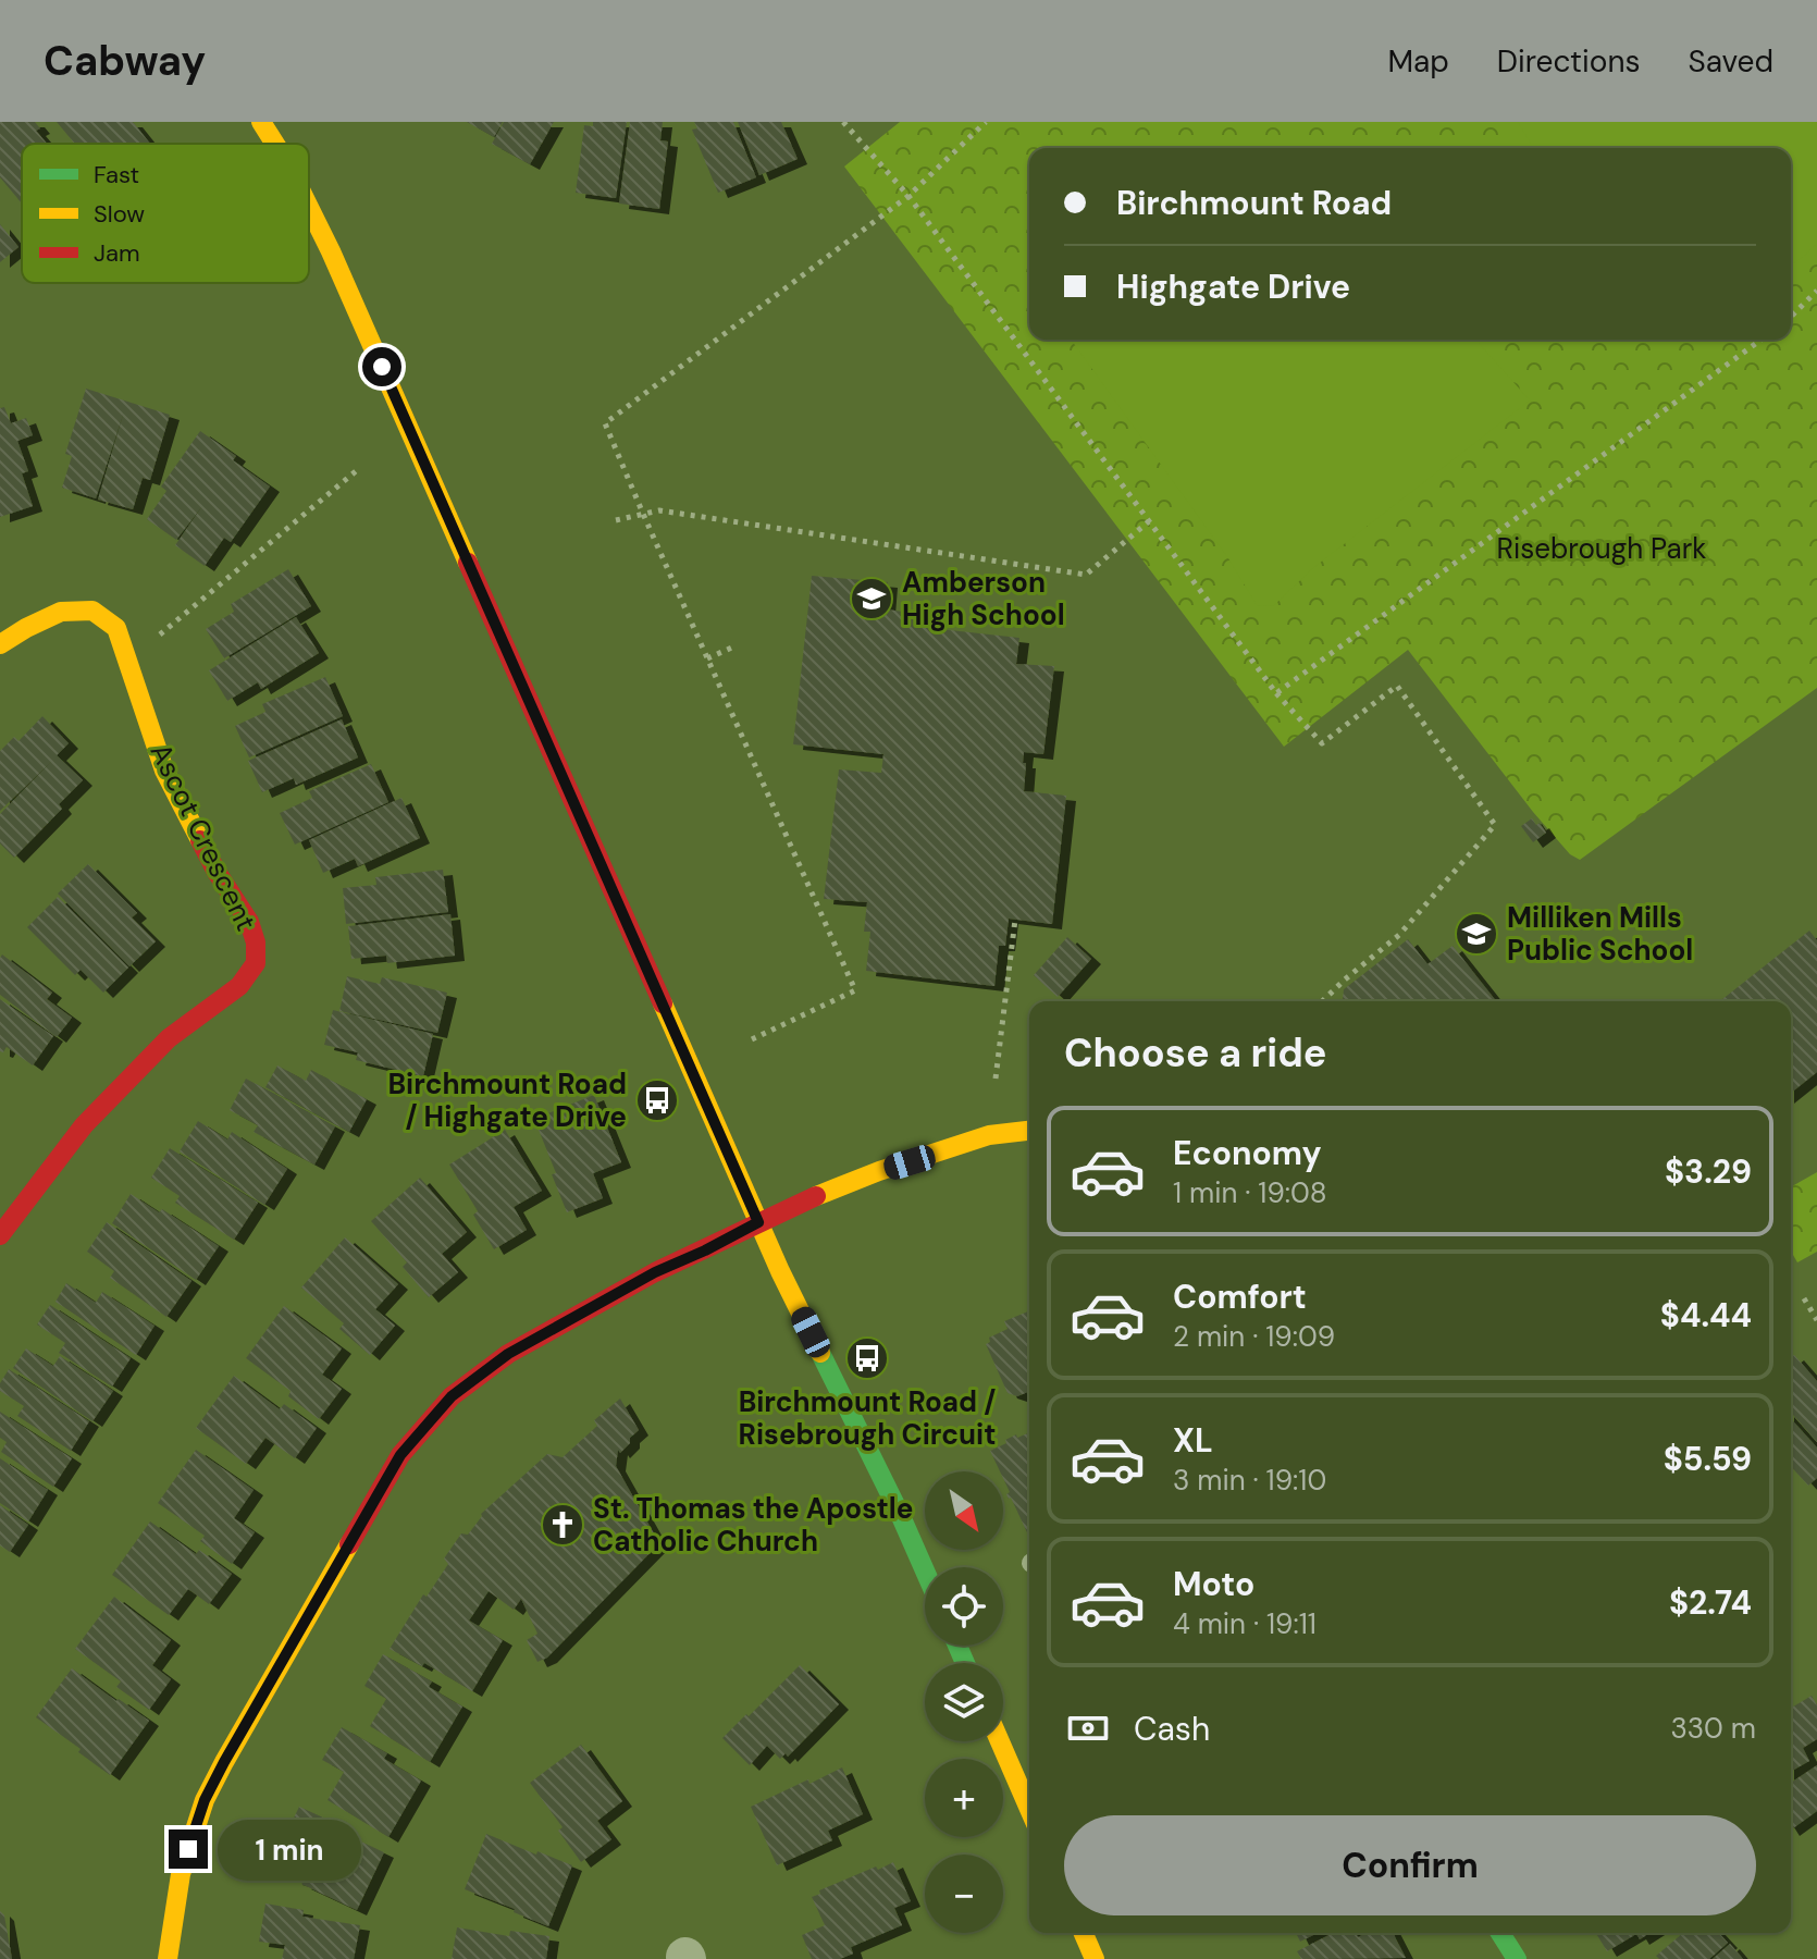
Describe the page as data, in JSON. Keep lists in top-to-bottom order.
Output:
{
  "streets": {
    "street": ["Ascot Crescent"]
  },
  "parks": ["Risebrough Park"],
  "places": {
    "school or university": ["Amberson High School", "Milliken Mills Public School"],
    "bus stop": ["Birchmount Road / Highgate Drive", "Birchmount Road / Risebrough Circuit"],
    "church": ["St. Thomas the Apostle Catholic Church"]
  },
  "legend": ["Fast", "Slow", "Jam"],
  "north": "bottom right",
  "page": {
    "header": "Cabway",
    "nav": ["Map", "Directions", "Saved"],
    "banner": ["Birchmount Road", "Highgate Drive"],
    "heading": "Choose a ride",
    "list": [
      {
        "name": "Economy",
        "note": "1 min · 19:08",
        "value": "$3.29"
      },
      {
        "name": "Comfort",
        "note": "2 min · 19:09",
        "value": "$4.44"
      },
      {
        "name": "XL",
        "note": "3 min · 19:10",
        "value": "$5.59"
      },
      {
        "name": "Moto",
        "note": "4 min · 19:11",
        "value": "$2.74"
      }
    ],
    "map_buttons": ["+", "−"],
    "pay": ["Cash", "330 m"],
    "buttons": "Confirm",
    "bubble": "1 min"
  }
}
